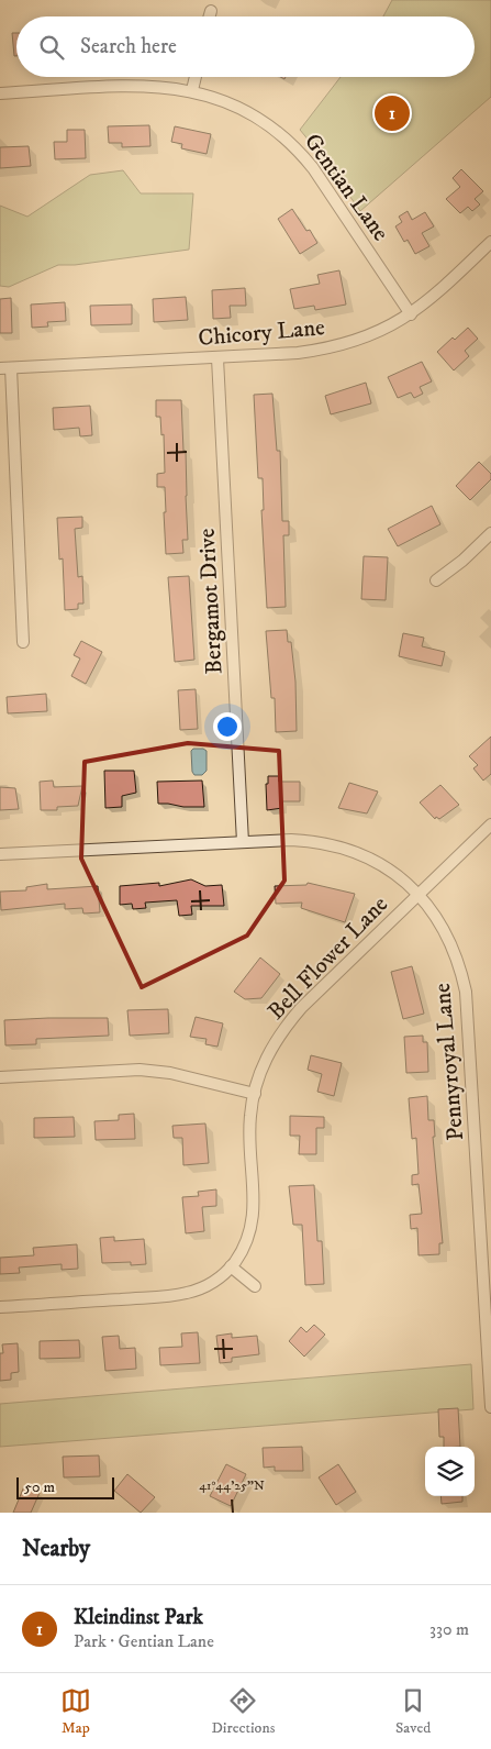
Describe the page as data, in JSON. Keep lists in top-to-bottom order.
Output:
{
  "streets": {
    "street": [
      "Gentian Lane",
      "Chicory Lane",
      "Bergamot Drive",
      "Bell Flower Lane",
      "Pennyroyal Lane"
    ]
  },
  "crossings": [
    ["Gentian Lane", "Chicory Lane"],
    ["Chicory Lane", "Bergamot Drive"],
    ["Bergamot Drive", "Pennyroyal Lane"],
    ["Bell Flower Lane", "Pennyroyal Lane"]
  ],
  "scale_bar": "50 m",
  "page": {
    "search": "Search here",
    "pins": "1",
    "scale": "50 m",
    "heading": "Nearby",
    "list": [
      {
        "mark": "1",
        "name": "Kleindinst Park",
        "note": "Park · Gentian Lane",
        "value": "330 m"
      }
    ],
    "nav": ["Map", "Directions", "Saved"]
  },
  "coordinates": ["41°44'25\"N"]
}
